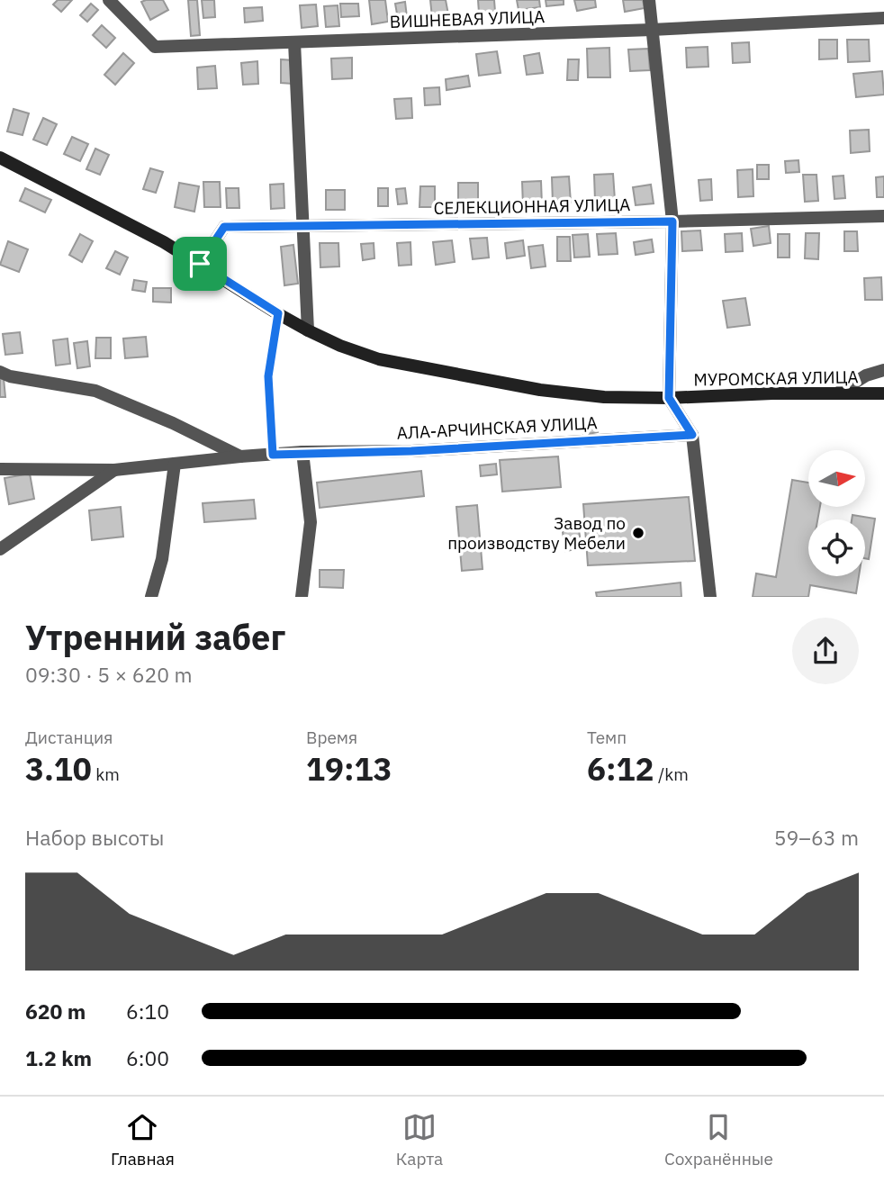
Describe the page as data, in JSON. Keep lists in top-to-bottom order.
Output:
{
  "streets": {
    "street": [
      "ВИШНЕВАЯ УЛИЦА",
      "СЕЛЕКЦИОННАЯ УЛИЦА",
      "МУРОМСКАЯ УЛИЦА",
      "АЛА-АРЧИНСКАЯ УЛИЦА"
    ]
  },
  "places": ["Завод по производству Мебели"],
  "north": "right",
  "page": {
    "heading": ["Утренний забег", "09:30 · 5 × 620 m"],
    "stats": [
      ["Дистанция", "3.10 km"],
      ["Время", "19:13"],
      ["Темп", "6:12 /km"]
    ],
    "chart": ["Набор высоты", "59–63 m"],
    "list": [
      {
        "name": "620 m",
        "note": "6:10"
      },
      {
        "name": "1.2 km",
        "note": "6:00"
      }
    ],
    "tabs": ["Главная", "Карта", "Сохранённые"]
  }
}
